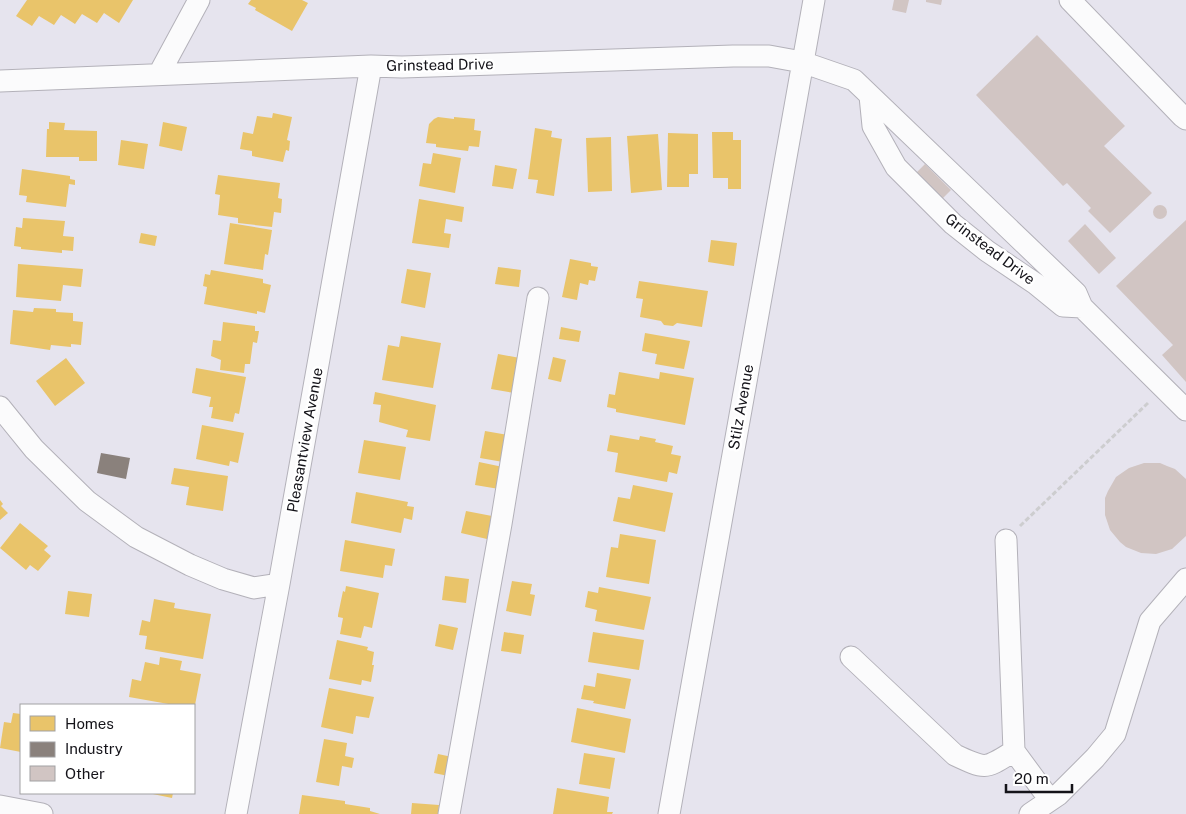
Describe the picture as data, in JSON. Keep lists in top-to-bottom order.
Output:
{
  "streets": {
    "street": ["Grinstead Drive", "Stilz Avenue", "Pleasantview Avenue"]
  },
  "crossings": [
    ["Grinstead Drive", "Stilz Avenue"],
    ["Grinstead Drive", "Pleasantview Avenue"]
  ],
  "legend": ["Homes", "Industry", "Other"],
  "scale_bar": "20 m"
}
